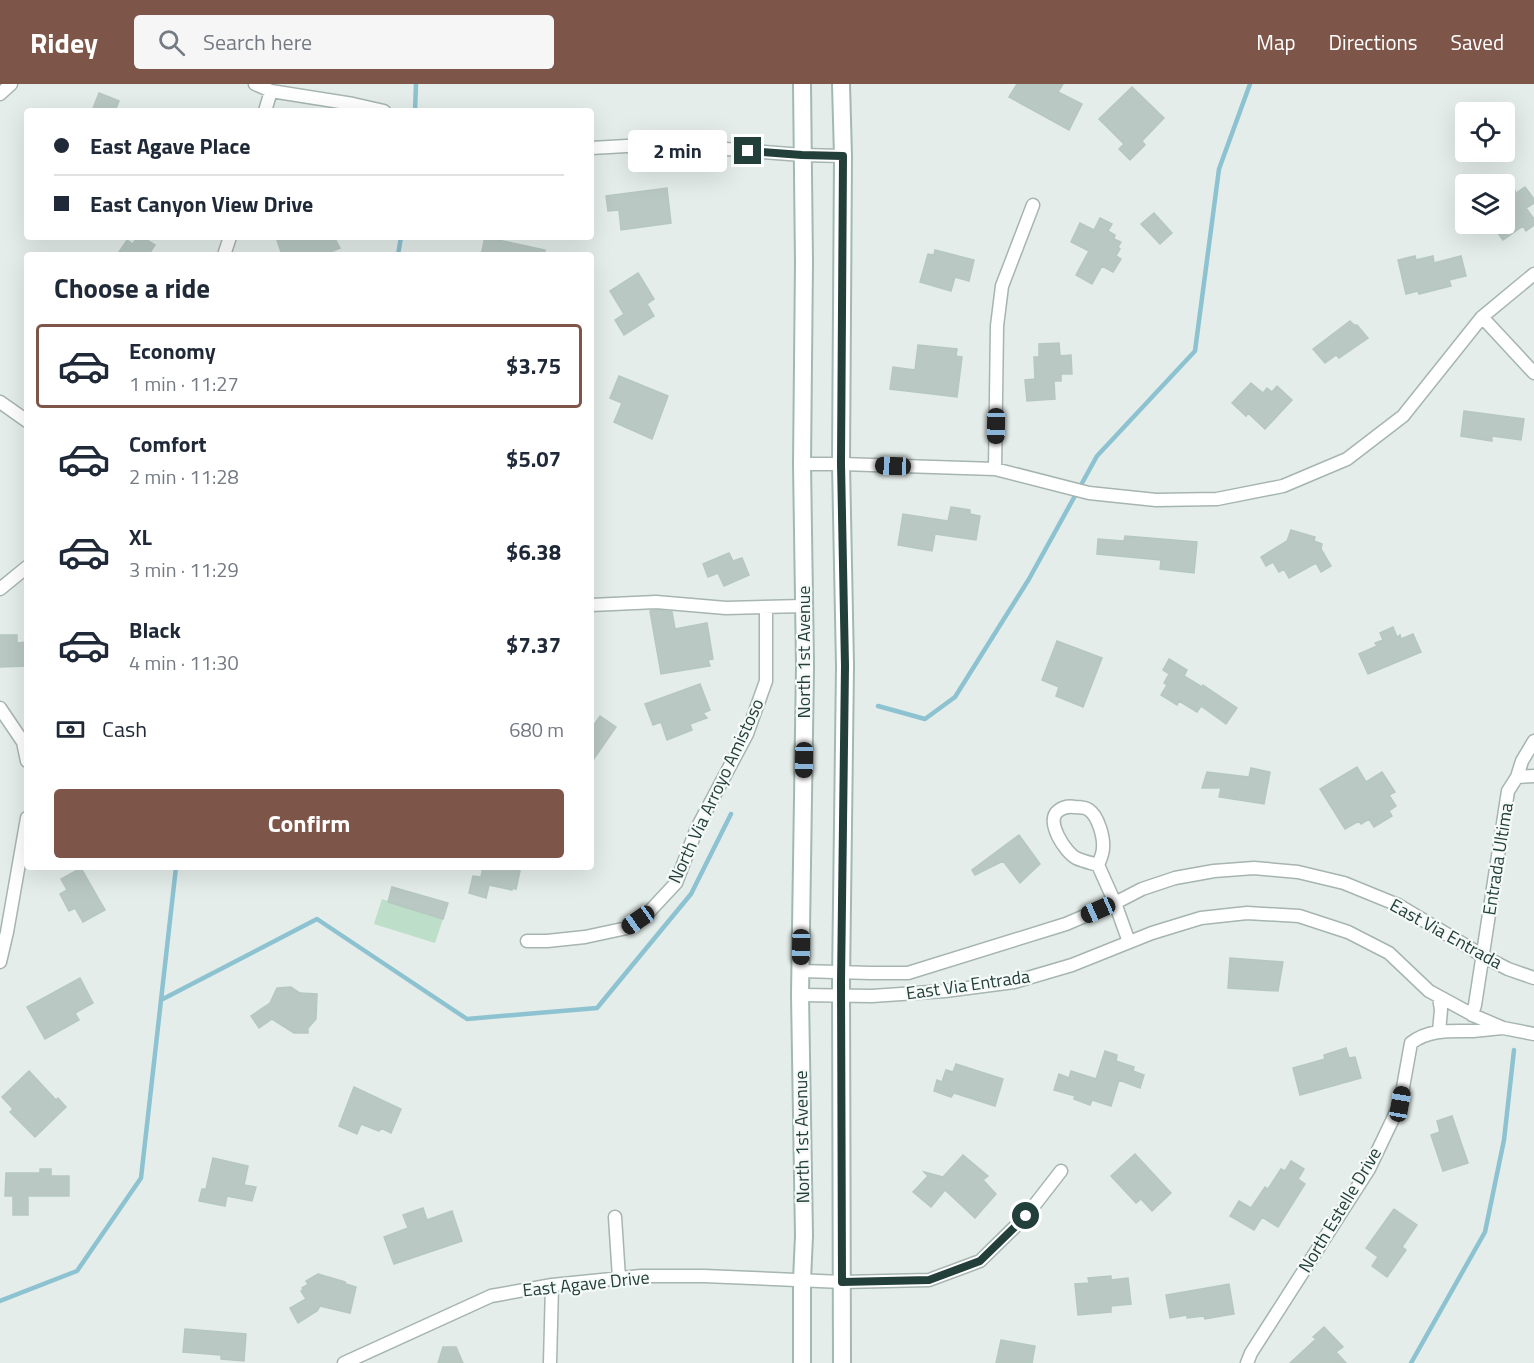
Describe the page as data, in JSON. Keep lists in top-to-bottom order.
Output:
{
  "streets": {
    "main road": ["North 1st Avenue"],
    "street": [
      "North Via Arroyo Amistoso",
      "Entrada Ultima",
      "East Via Entrada",
      "North Estelle Drive",
      "East Agave Drive"
    ]
  },
  "crossings": [
    ["North 1st Avenue", "East Via Entrada"],
    ["North 1st Avenue", "East Agave Drive"],
    ["Entrada Ultima", "East Via Entrada"],
    ["East Via Entrada", "North Estelle Drive"]
  ],
  "page": {
    "header": "Ridey",
    "search": "Search here",
    "nav": ["Map", "Directions", "Saved"],
    "banner": ["East Agave Place", "East Canyon View Drive"],
    "bubble": "2 min",
    "heading": "Choose a ride",
    "list": [
      {
        "name": "Economy",
        "note": "1 min · 11:27",
        "value": "$3.75"
      },
      {
        "name": "Comfort",
        "note": "2 min · 11:28",
        "value": "$5.07"
      },
      {
        "name": "XL",
        "note": "3 min · 11:29",
        "value": "$6.38"
      },
      {
        "name": "Black",
        "note": "4 min · 11:30",
        "value": "$7.37"
      }
    ],
    "pay": ["Cash", "680 m"],
    "buttons": "Confirm"
  }
}
